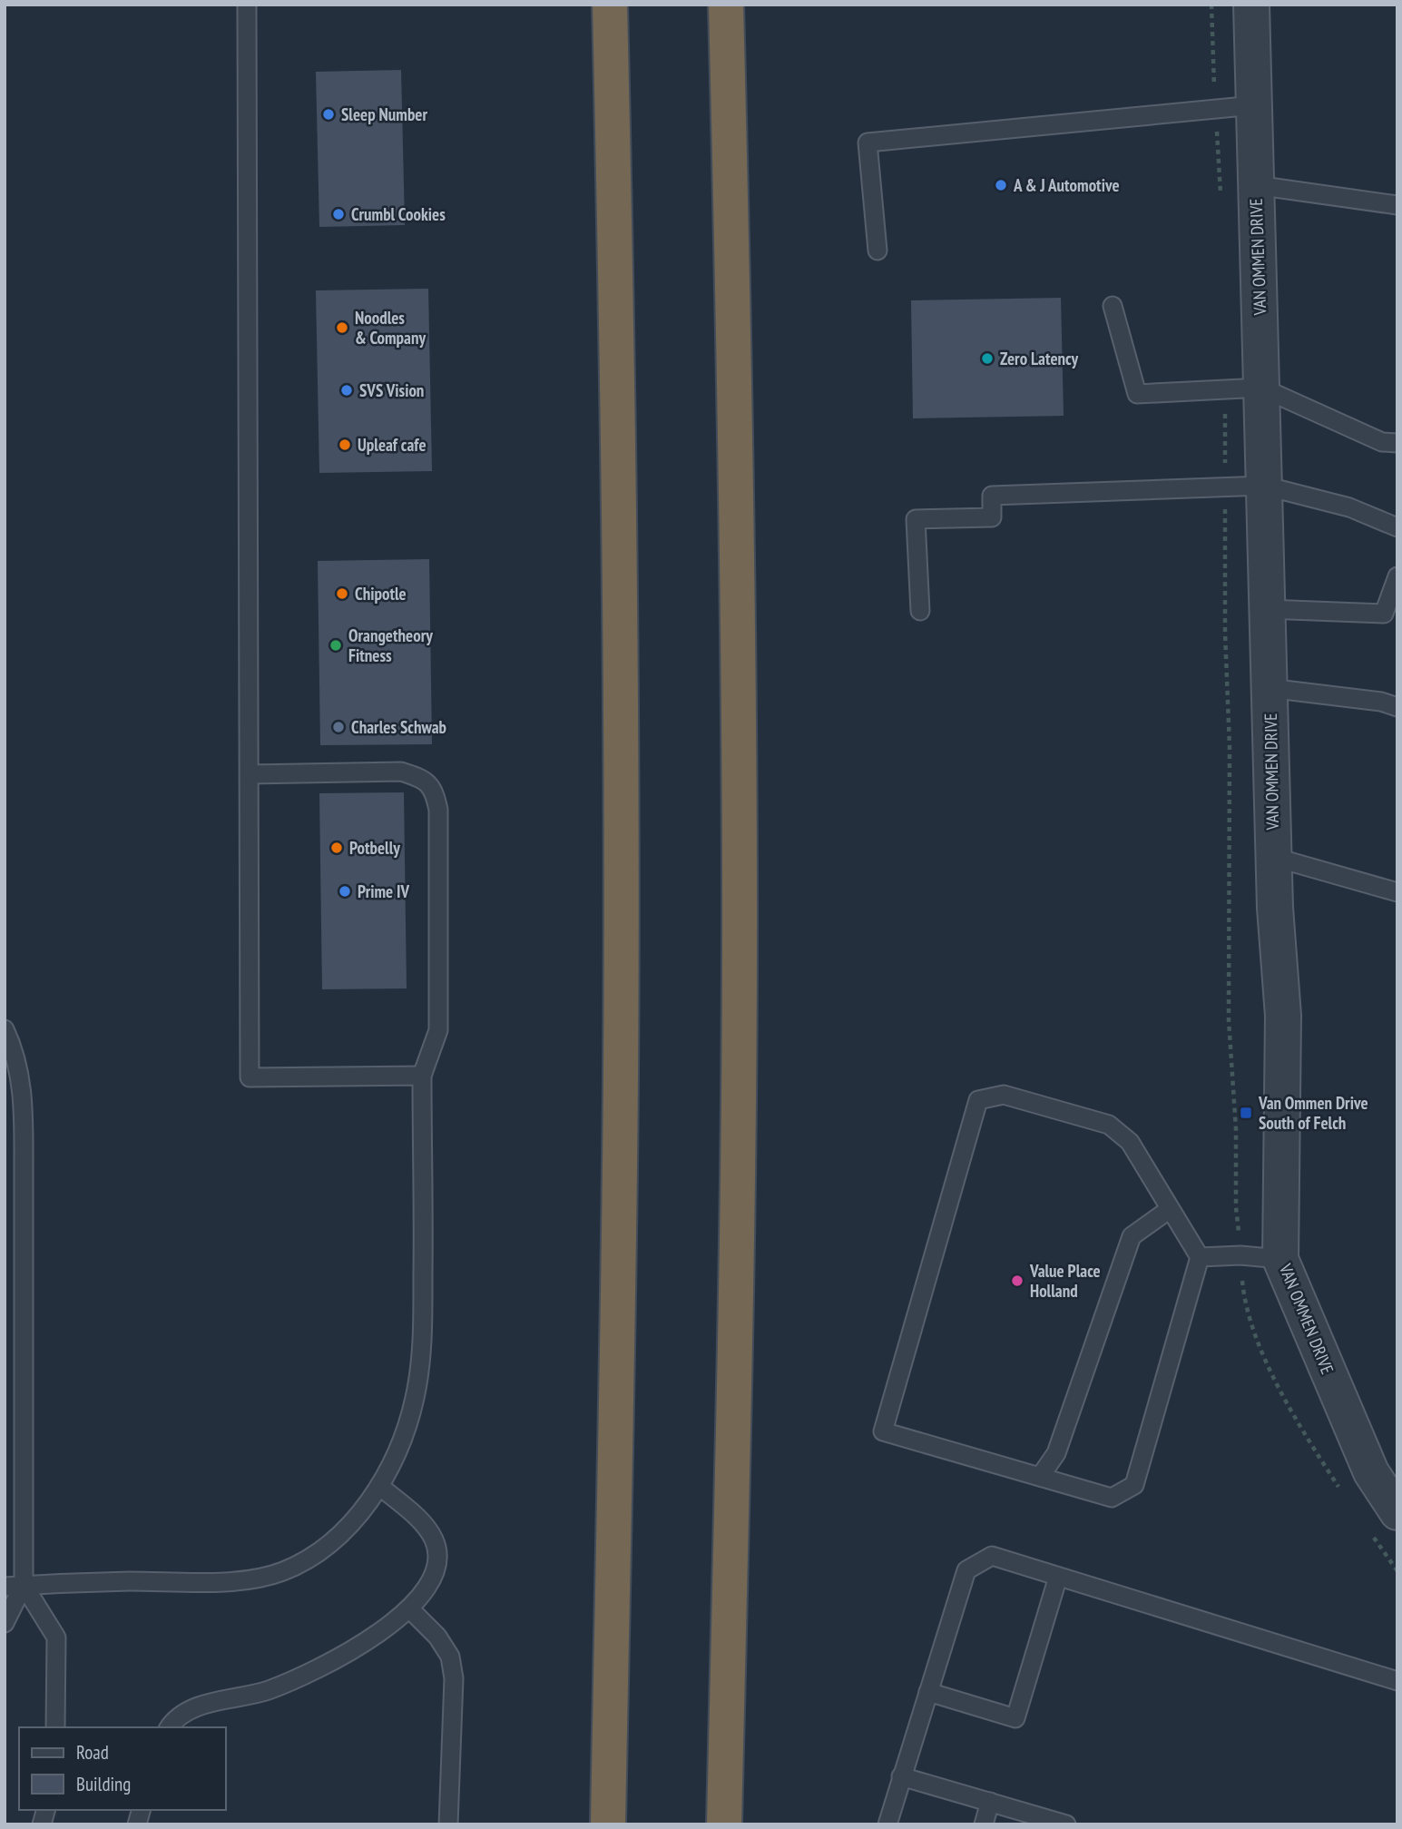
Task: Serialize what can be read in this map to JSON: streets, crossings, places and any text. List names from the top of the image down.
{
  "streets": {
    "street": ["VAN OMMEN DRIVE"]
  },
  "places": {
    "other": [
      "Sleep Number",
      "A & J Automotive",
      "Crumbl Cookies",
      "Noodles & Company",
      "Zero Latency",
      "SVS Vision",
      "Upleaf cafe",
      "Chipotle",
      "Orangetheory Fitness",
      "Charles Schwab",
      "Potbelly",
      "Prime IV",
      "Value Place Holland"
    ],
    "transit": ["Van Ommen Drive South of Felch"]
  },
  "legend": ["Road", "Building"]
}
